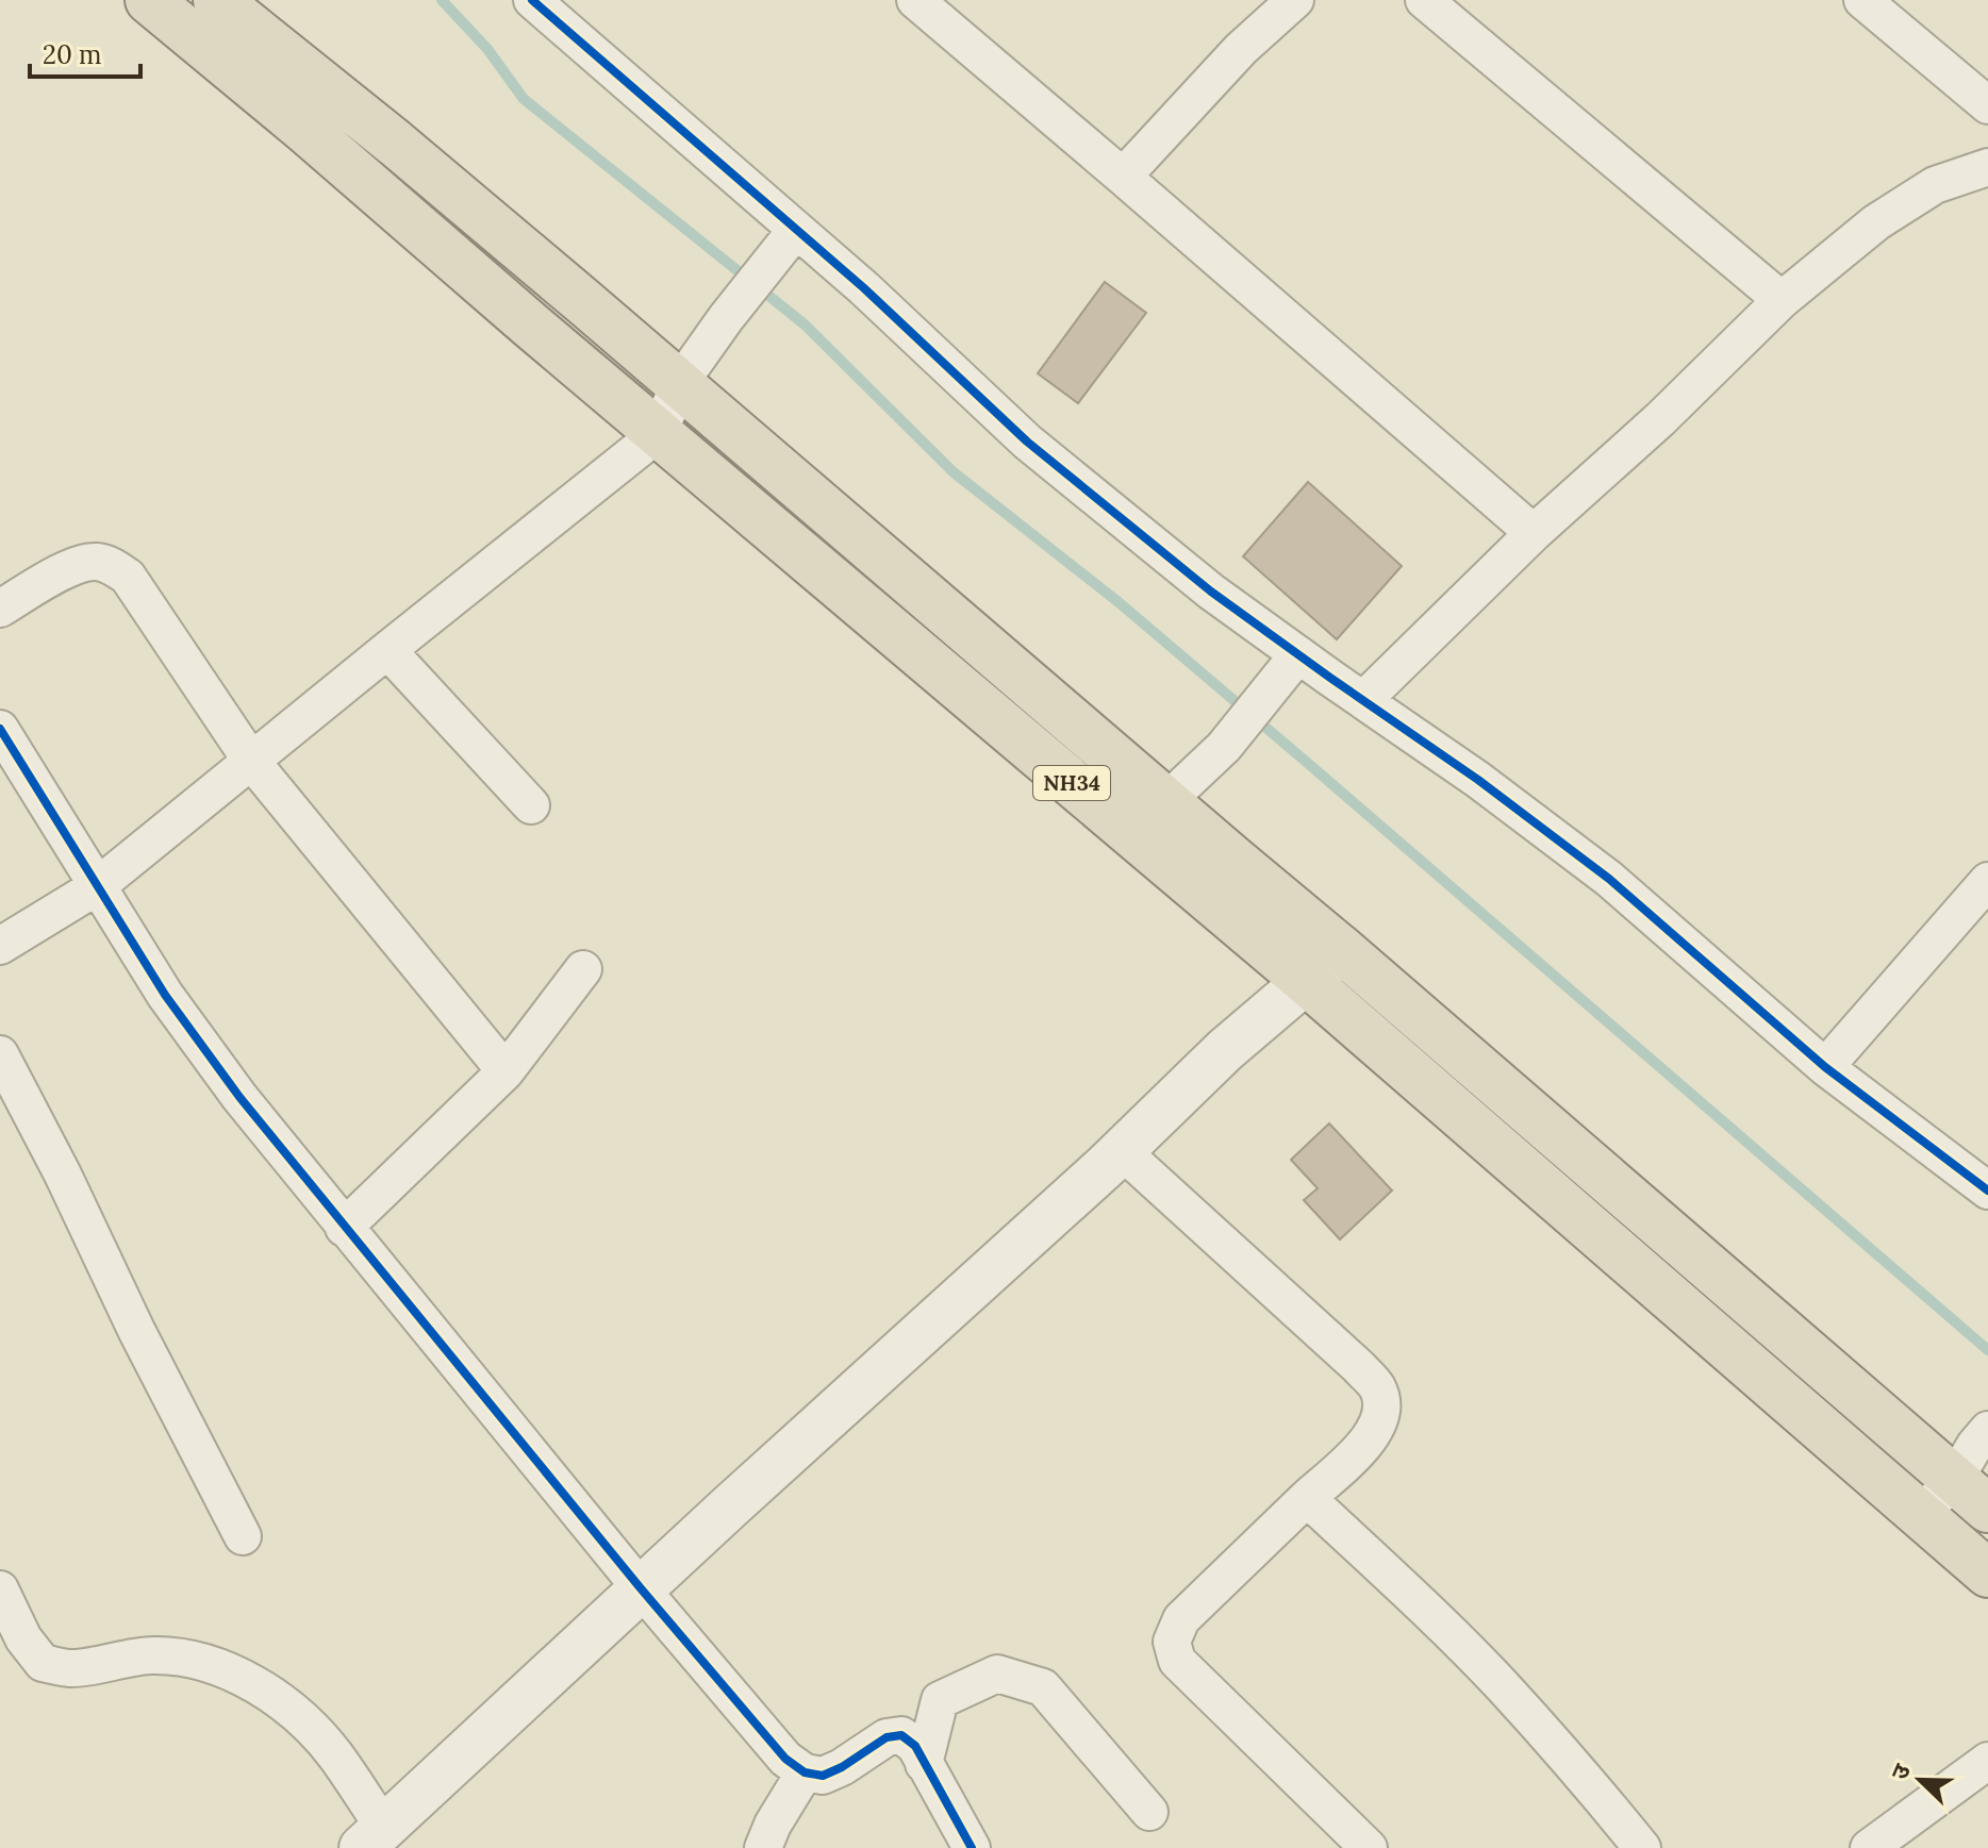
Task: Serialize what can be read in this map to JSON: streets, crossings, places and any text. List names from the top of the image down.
{
  "streets": {
    "highway": ["NH34"]
  },
  "scale_bar": "20 m",
  "north": "top left"
}
